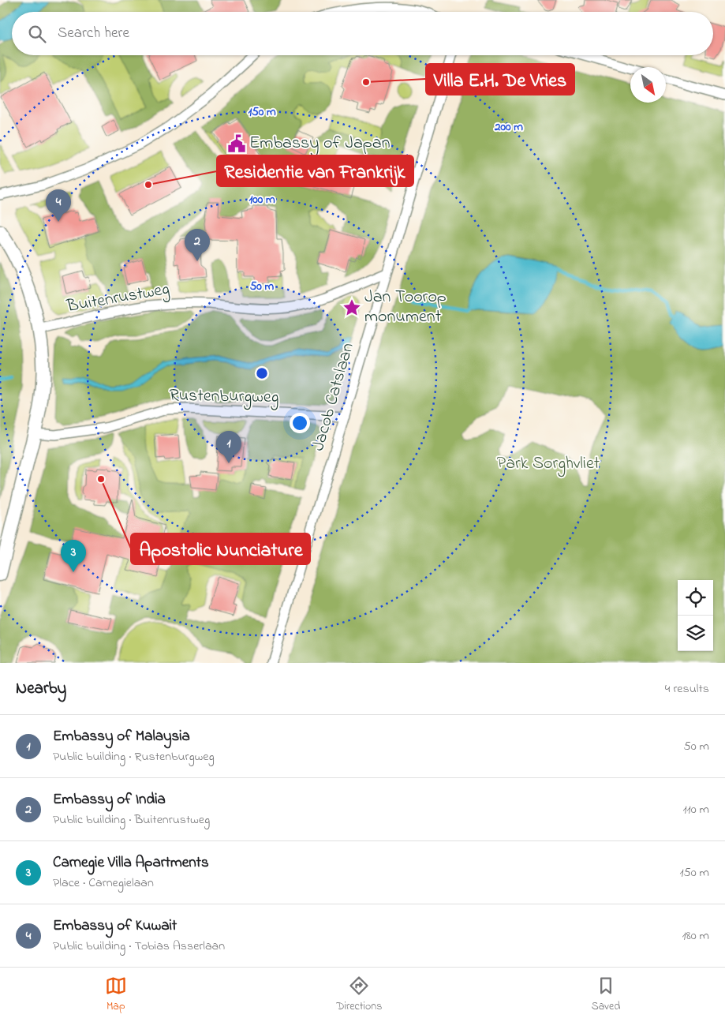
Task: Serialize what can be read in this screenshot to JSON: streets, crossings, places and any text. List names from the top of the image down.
{
  "streets": {
    "street": ["Buitenrustweg", "Rustenburgweg", "Jacob Catslaan"]
  },
  "crossings": [
    ["Buitenrustweg", "Jacob Catslaan"],
    ["Rustenburgweg", "Jacob Catslaan"]
  ],
  "parks": ["Park Sorghvliet"],
  "places": {
    "other": ["Villa E.H. De Vries", "Residentie van Frankrijk", "Apostolic Nunciature"],
    "public building": ["Embassy of Japan"],
    "place": ["Jan Toorop monument"]
  },
  "north": "bottom right",
  "page": {
    "search": "Search here",
    "pins": [
      "4",
      "2",
      "1",
      "3"
    ],
    "heading": ["Nearby", "4 results"],
    "list": [
      {
        "mark": "1",
        "name": "Embassy of Malaysia",
        "note": "Public building · Rustenburgweg",
        "value": "50 m"
      },
      {
        "mark": "2",
        "name": "Embassy of India",
        "note": "Public building · Buitenrustweg",
        "value": "110 m"
      },
      {
        "mark": "3",
        "name": "Carnegie Villa Apartments",
        "note": "Place · Carnegielaan",
        "value": "150 m"
      },
      {
        "mark": "4",
        "name": "Embassy of Kuwait",
        "note": "Public building · Tobias Asserlaan",
        "value": "180 m"
      }
    ],
    "nav": ["Map", "Directions", "Saved"]
  },
  "rings": [
    "150 m",
    "200 m",
    "100 m",
    "50 m"
  ]
}
